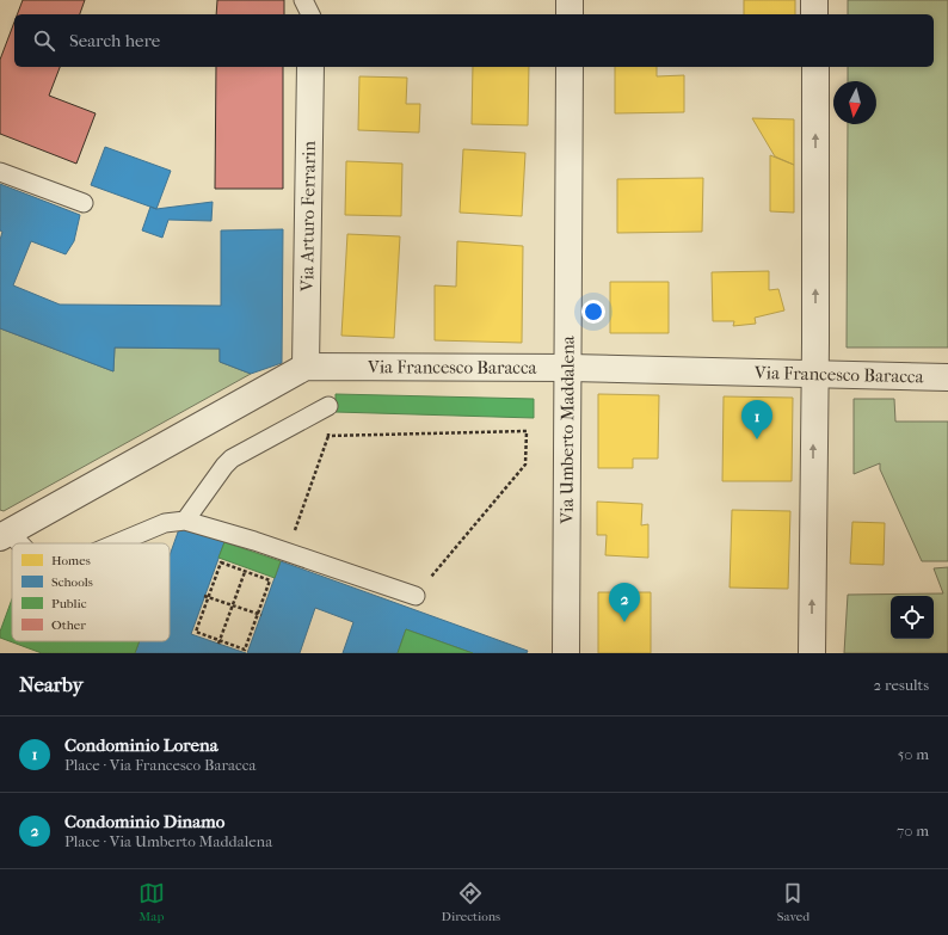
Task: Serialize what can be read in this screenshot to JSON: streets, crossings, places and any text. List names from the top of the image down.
{
  "streets": {
    "street": ["Via Arturo Ferrarin", "Via Francesco Baracca", "Via Umberto Maddalena"]
  },
  "crossings": [
    ["Via Arturo Ferrarin", "Via Francesco Baracca"],
    ["Via Francesco Baracca", "Via Umberto Maddalena"]
  ],
  "legend": [
    "Homes",
    "Schools",
    "Public",
    "Other"
  ],
  "north": "bottom",
  "page": {
    "search": "Search here",
    "pins": ["1", "2"],
    "heading": ["Nearby", "2 results"],
    "list": [
      {
        "mark": "1",
        "name": "Condominio Lorena",
        "note": "Place · Via Francesco Baracca",
        "value": "50 m"
      },
      {
        "mark": "2",
        "name": "Condominio Dinamo",
        "note": "Place · Via Umberto Maddalena",
        "value": "70 m"
      }
    ],
    "nav": ["Map", "Directions", "Saved"]
  }
}
